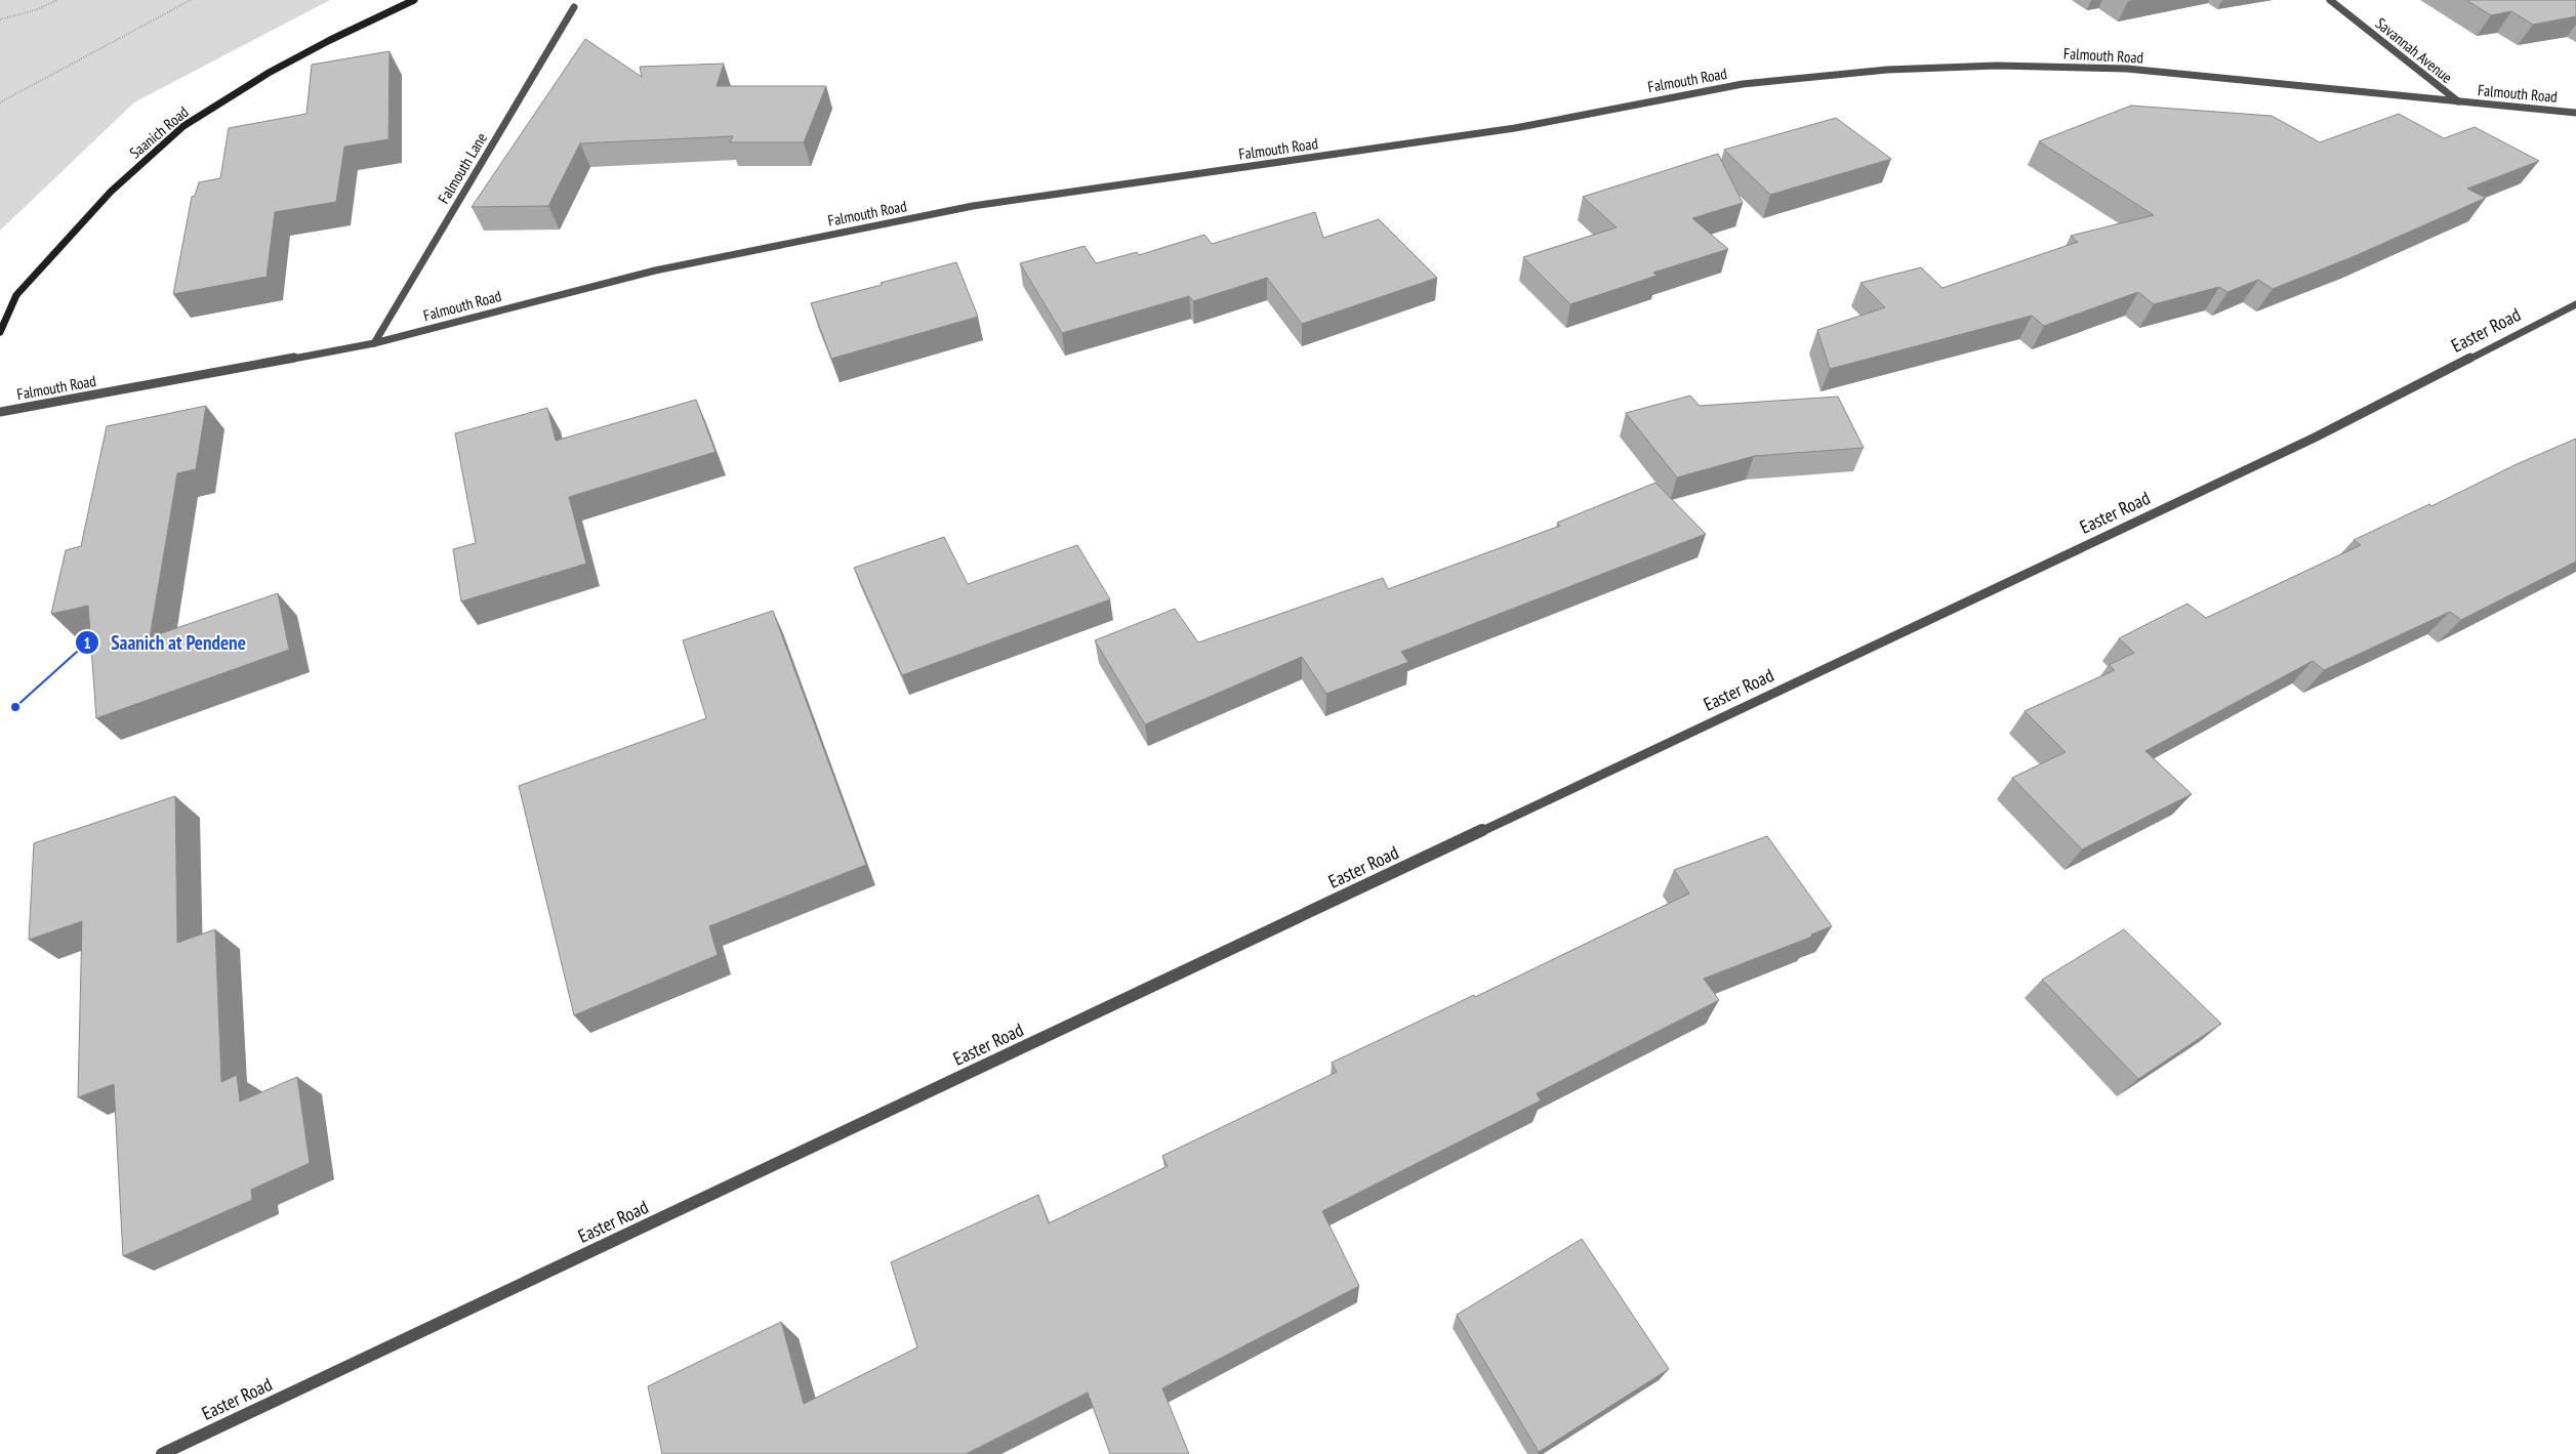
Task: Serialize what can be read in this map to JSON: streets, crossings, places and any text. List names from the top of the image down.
{
  "streets": {
    "main road": ["Saanich Road"],
    "street": [
      "Savannah Avenue",
      "Falmouth Road",
      "Falmouth Lane",
      "Easter Road"
    ]
  },
  "crossings": [
    ["Savannah Avenue", "Falmouth Road"],
    ["Falmouth Road", "Falmouth Lane"]
  ],
  "places": ["Saanich at Pendene"]
}
